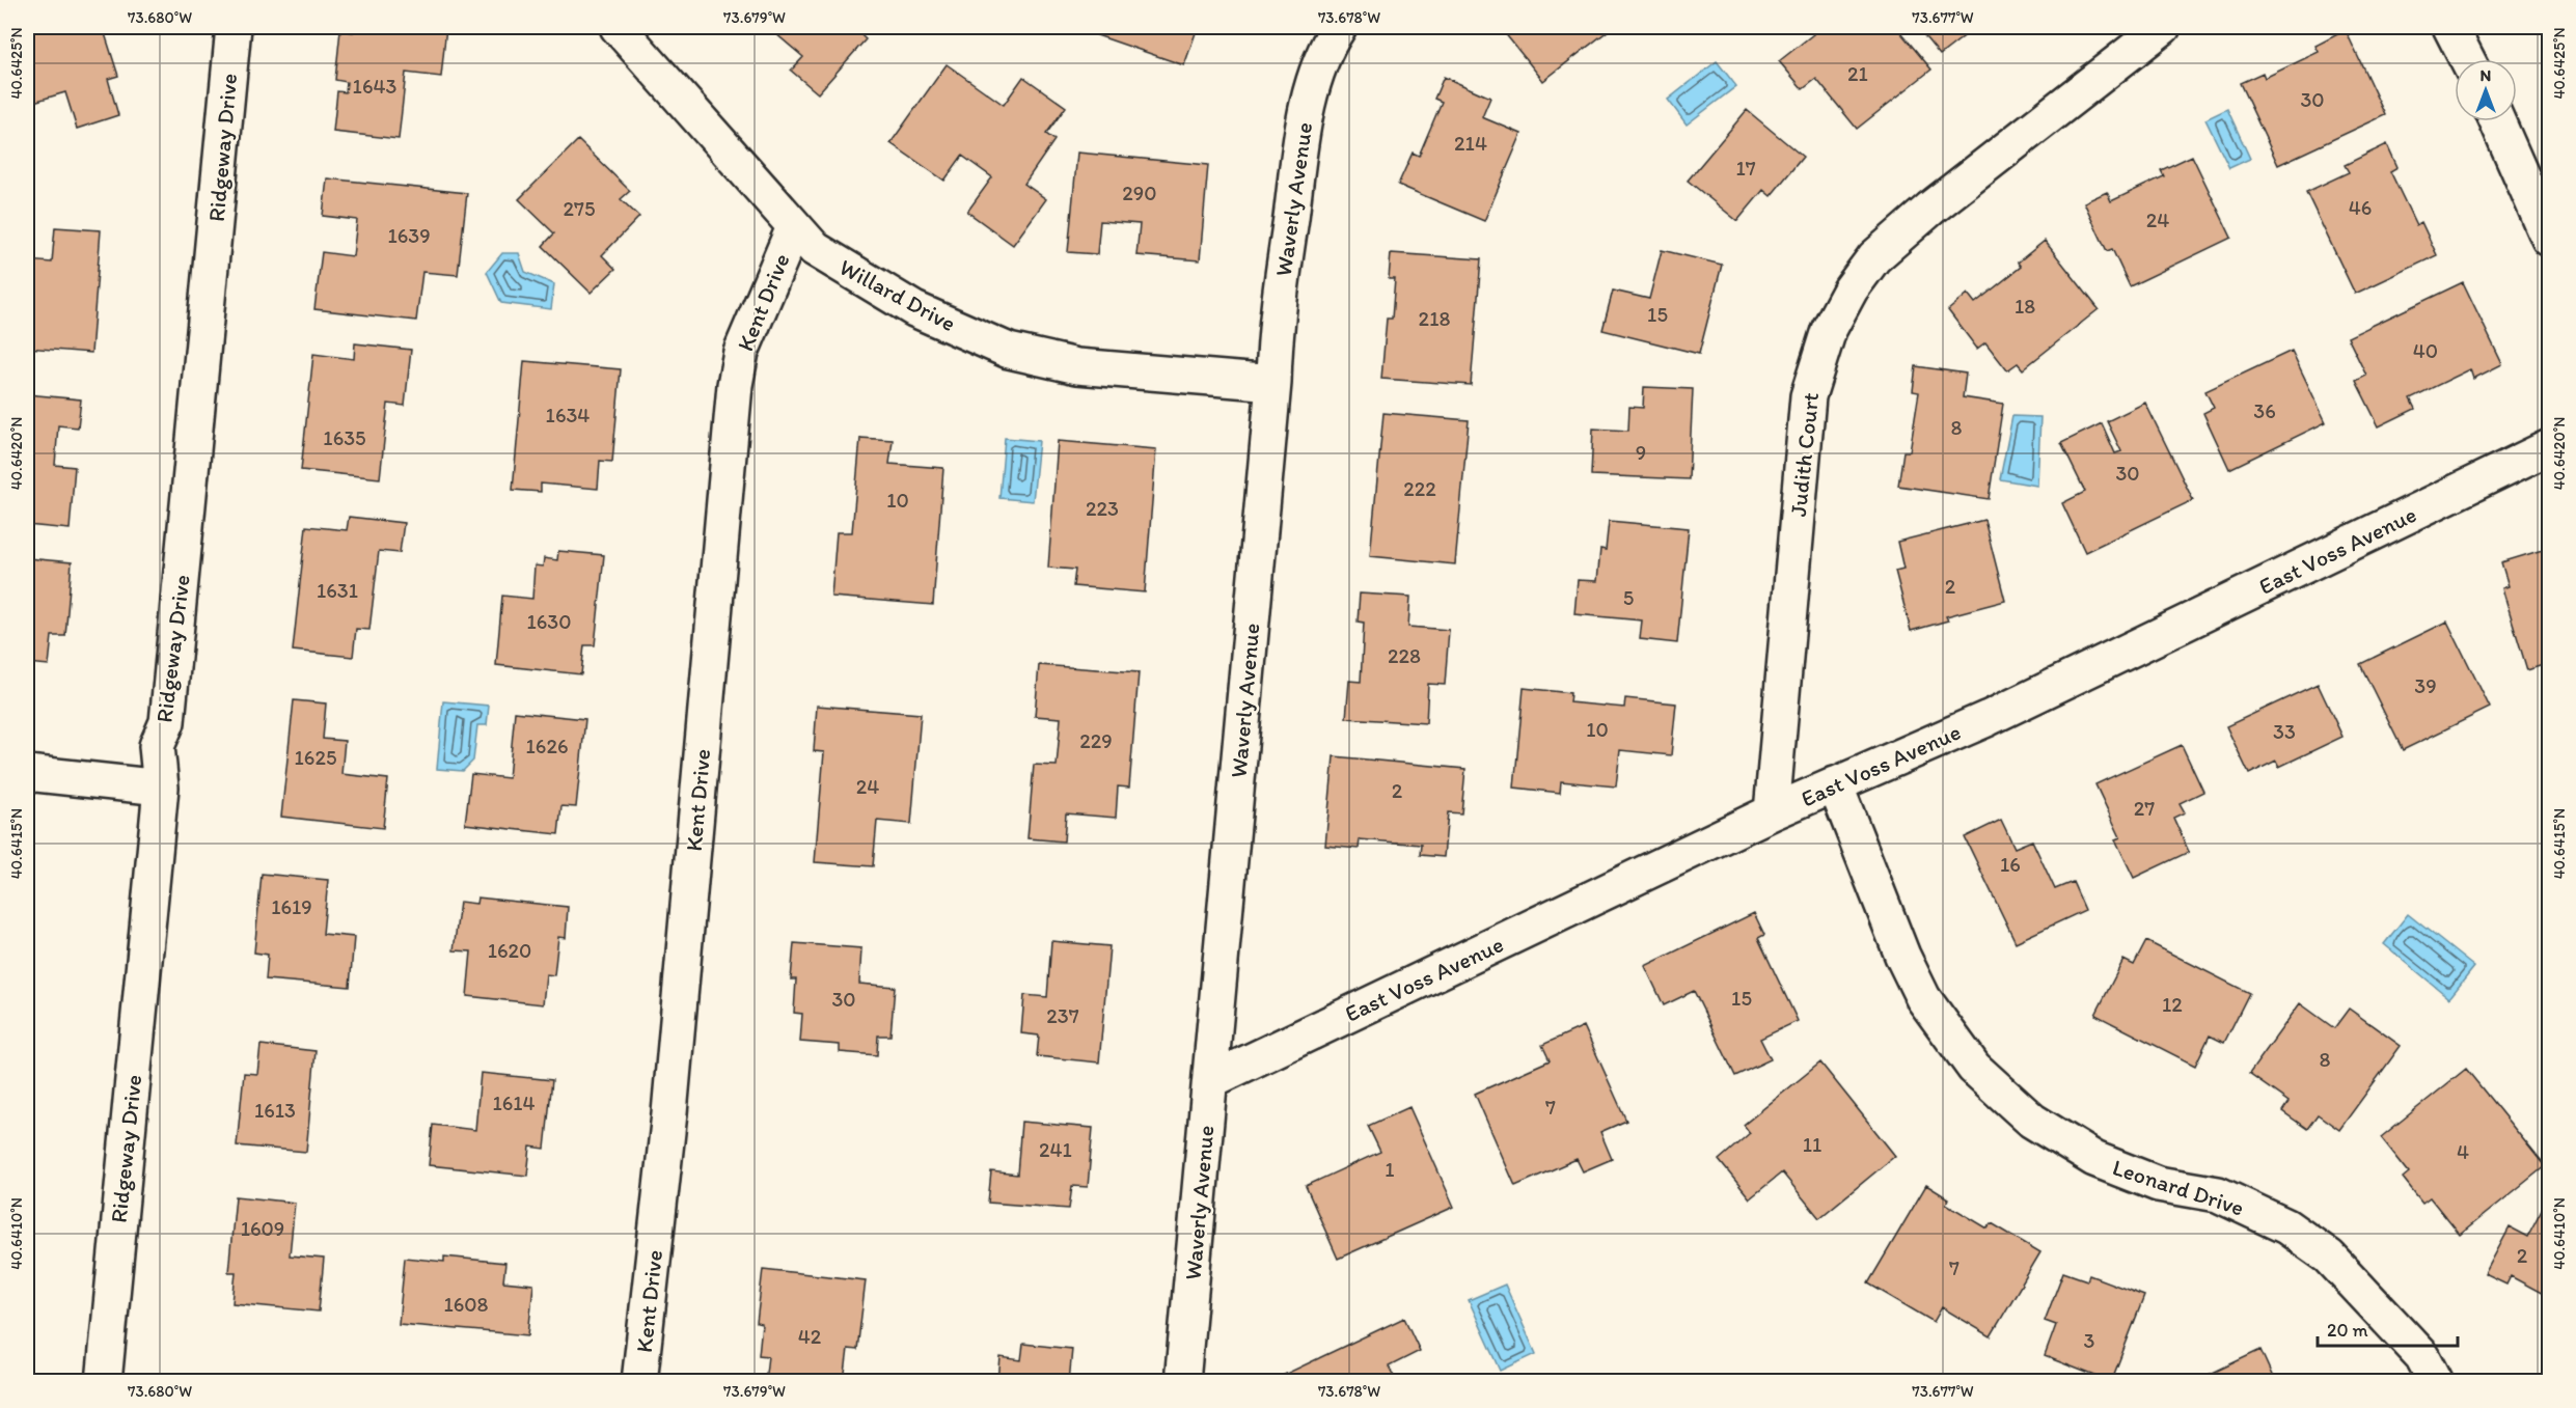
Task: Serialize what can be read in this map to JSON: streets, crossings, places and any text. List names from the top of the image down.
{
  "streets": {
    "street": [
      "Ridgeway Drive",
      "Waverly Avenue",
      "Willard Drive",
      "Kent Drive",
      "Judith Court",
      "East Voss Avenue",
      "Leonard Drive"
    ]
  },
  "crossings": [
    ["Waverly Avenue", "Willard Drive"],
    ["Waverly Avenue", "East Voss Avenue"],
    ["Willard Drive", "Kent Drive"],
    ["Judith Court", "East Voss Avenue"],
    ["East Voss Avenue", "Leonard Drive"]
  ],
  "house_numbers": [
    "21",
    "1643",
    "30",
    "214",
    "17",
    "290",
    "46",
    "275",
    "24",
    "1639",
    "18",
    "15",
    "218",
    "40",
    "36",
    "1634",
    "8",
    "1635",
    "9",
    "30",
    "222",
    "10",
    "223",
    "2",
    "1631",
    "5",
    "1630",
    "228",
    "39",
    "10",
    "33",
    "229",
    "1626",
    "1625",
    "24",
    "2",
    "27",
    "16",
    "1619",
    "1620",
    "15",
    "30",
    "12",
    "237",
    "8",
    "1614",
    "7",
    "1613",
    "11",
    "241",
    "4",
    "1",
    "1609",
    "2",
    "7",
    "1608",
    "42",
    "3"
  ],
  "scale_bar": "20 m",
  "north": "top",
  "coordinates": [
    "73.680°W",
    "73.679°W",
    "73.678°W",
    "73.677°W",
    "40.6425°N",
    "40.6420°N",
    "40.6415°N",
    "40.6410°N"
  ]
}
